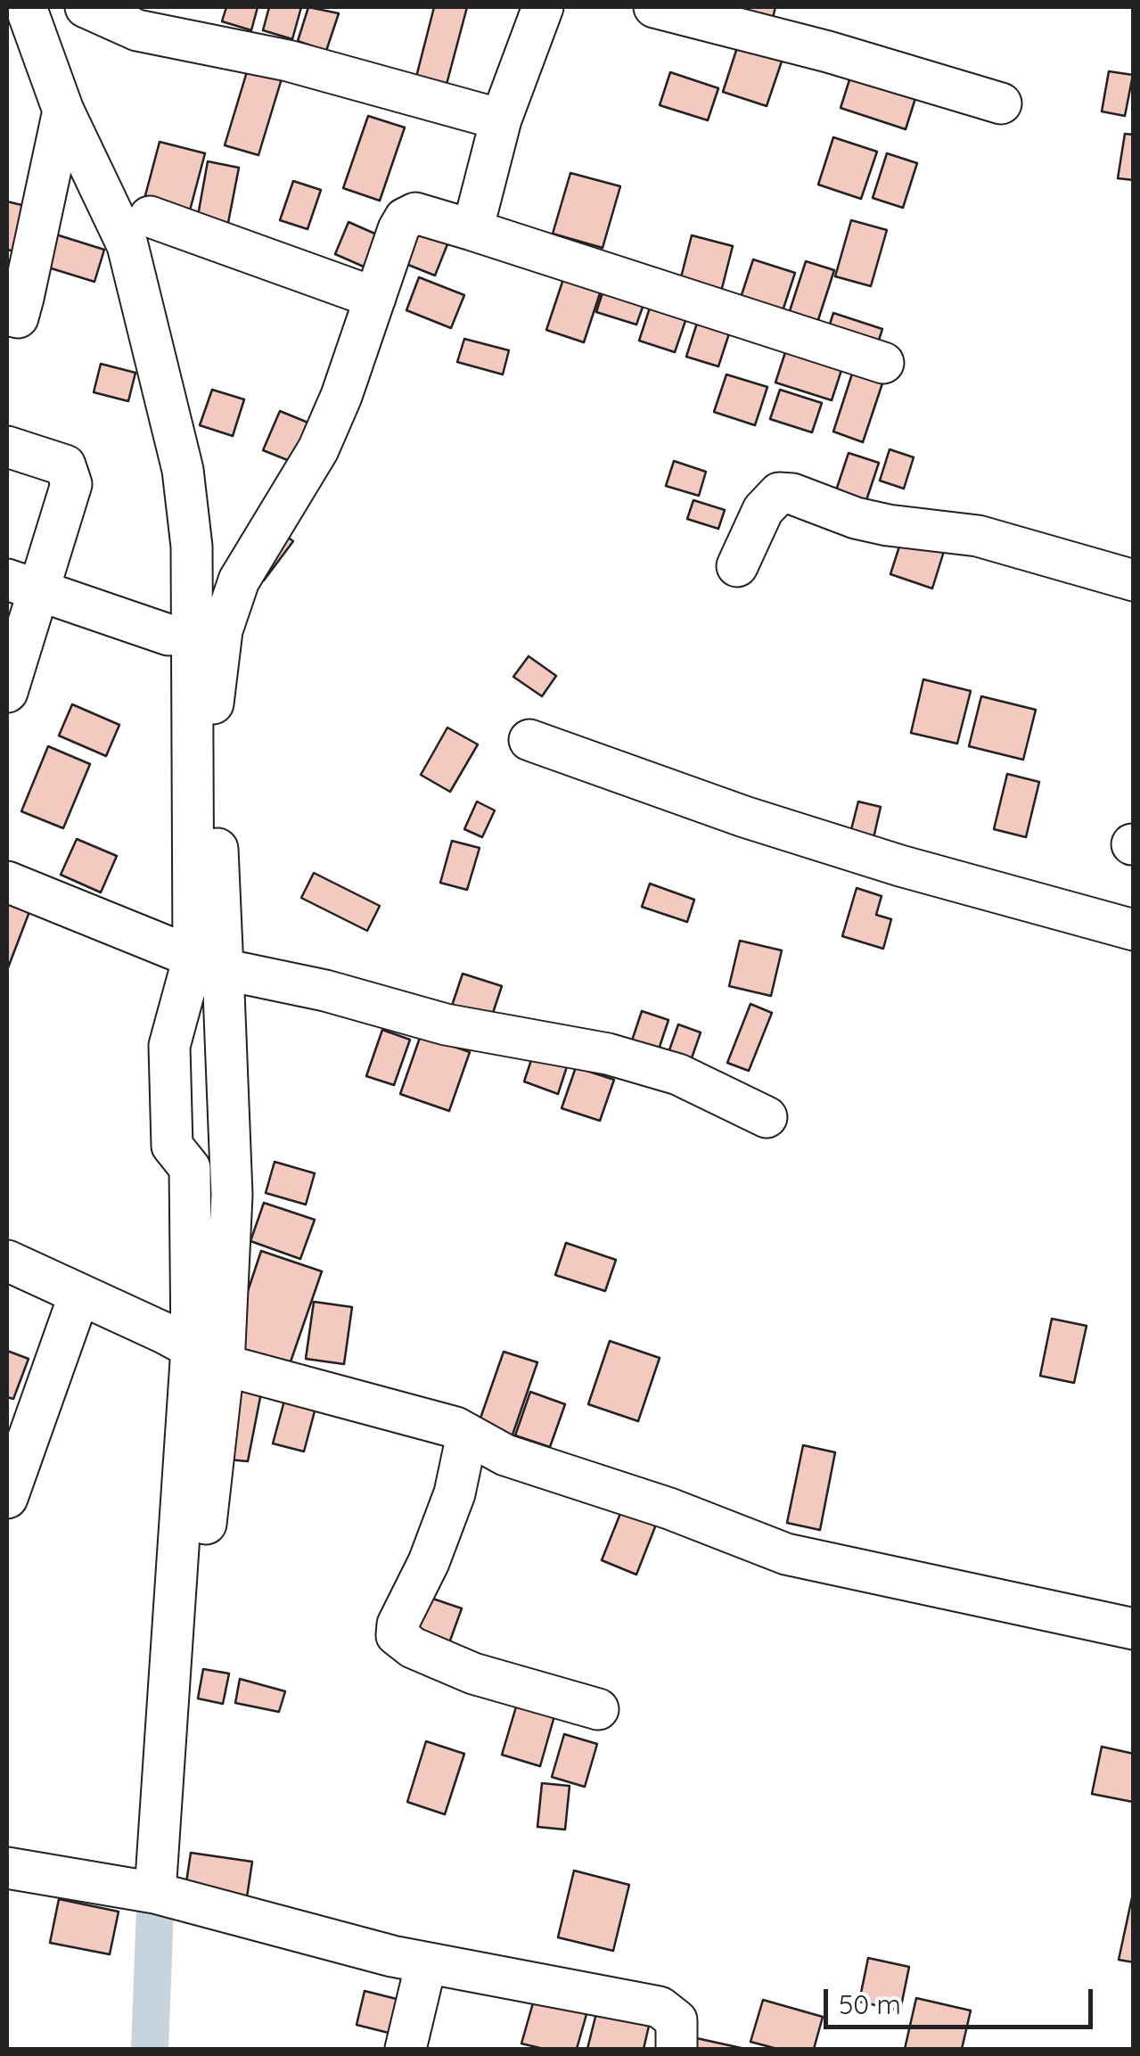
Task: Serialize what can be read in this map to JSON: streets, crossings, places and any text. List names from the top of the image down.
{
  "scale_bar": "50 m"
}
